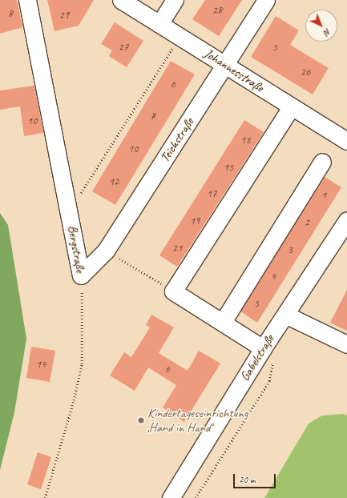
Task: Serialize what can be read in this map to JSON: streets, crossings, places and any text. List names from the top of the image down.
{
  "streets": {
    "street": [
      "Johannesstraße",
      "Teichstraße",
      "Bergstraße",
      "Gabelstraße"
    ]
  },
  "crossings": [
    ["Johannesstraße", "Teichstraße"],
    ["Teichstraße", "Bergstraße"]
  ],
  "places": ["Kindertageseinrichtung ‚Hand in Hand‘"],
  "house_numbers": [
    "28",
    "8",
    "29",
    "27",
    "5",
    "26",
    "6",
    "8",
    "10",
    "13",
    "10",
    "15",
    "12",
    "17",
    "1",
    "19",
    "2",
    "21",
    "3",
    "4",
    "5",
    "14",
    "6"
  ],
  "scale_bar": "20 m",
  "north": "bottom right"
}
